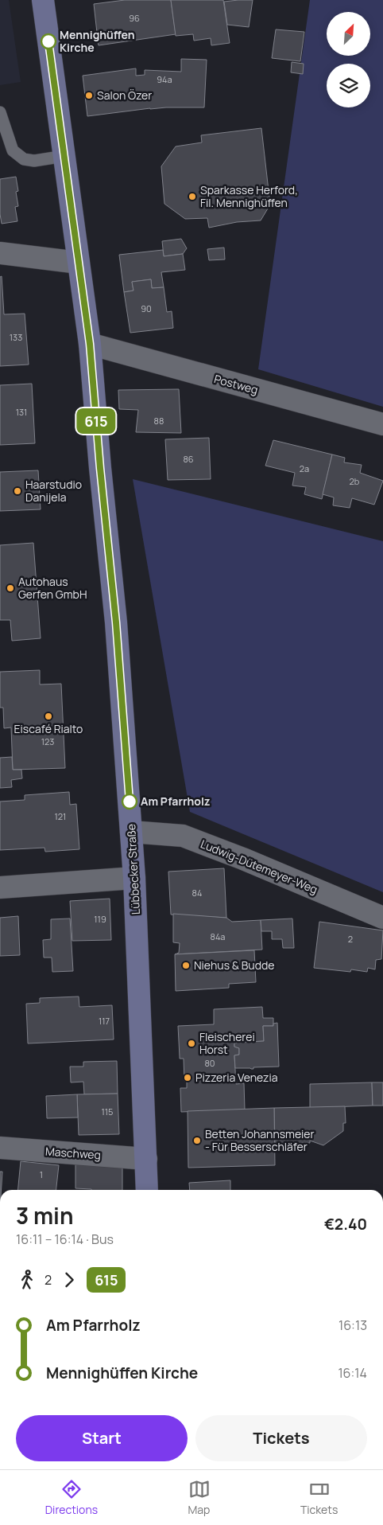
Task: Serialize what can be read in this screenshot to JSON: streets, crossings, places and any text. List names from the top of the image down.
{
  "streets": {
    "main road": ["Lübbecker Straße"],
    "street": ["Postweg", "Ludwig-Dütemeyer-Weg", "Maschweg"]
  },
  "crossings": [
    ["Postweg", "Lübbecker Straße"],
    ["Ludwig-Dütemeyer-Weg", "Lübbecker Straße"],
    ["Lübbecker Straße", "Maschweg"]
  ],
  "places": [
    "Mennighüffen Kirche",
    "Salon Özer",
    "Sparkasse Herford, Fil. Mennighüffen",
    "Haarstudio Danijela",
    "Autohaus Gerfen GmbH",
    "Eiscafé Rialto",
    "Am Pfarrholz",
    "Niehus & Budde",
    "Fleischerei Horst",
    "Pizzeria Venezia",
    "Betten Johannsmeier - Für Besserschläfer"
  ],
  "lines": ["bus line 615"],
  "house_numbers": [
    "96",
    "94a",
    "90",
    "133",
    "131",
    "88",
    "86",
    "2a",
    "2b",
    "123",
    "121",
    "84",
    "119",
    "84a",
    "2",
    "117",
    "80",
    "115",
    "1"
  ],
  "north": "top right",
  "page": {
    "on_map": "615",
    "heading": ["3 min", "16:11 – 16:14 · Bus", "€2.40"],
    "legs": ["2", "615"],
    "list": [
      {
        "name": "Am Pfarrholz",
        "value": "16:13"
      },
      {
        "name": "Mennighüffen Kirche",
        "value": "16:14"
      }
    ],
    "buttons": ["Start", "Tickets"],
    "tabs": ["Directions", "Map", "Tickets"]
  }
}
